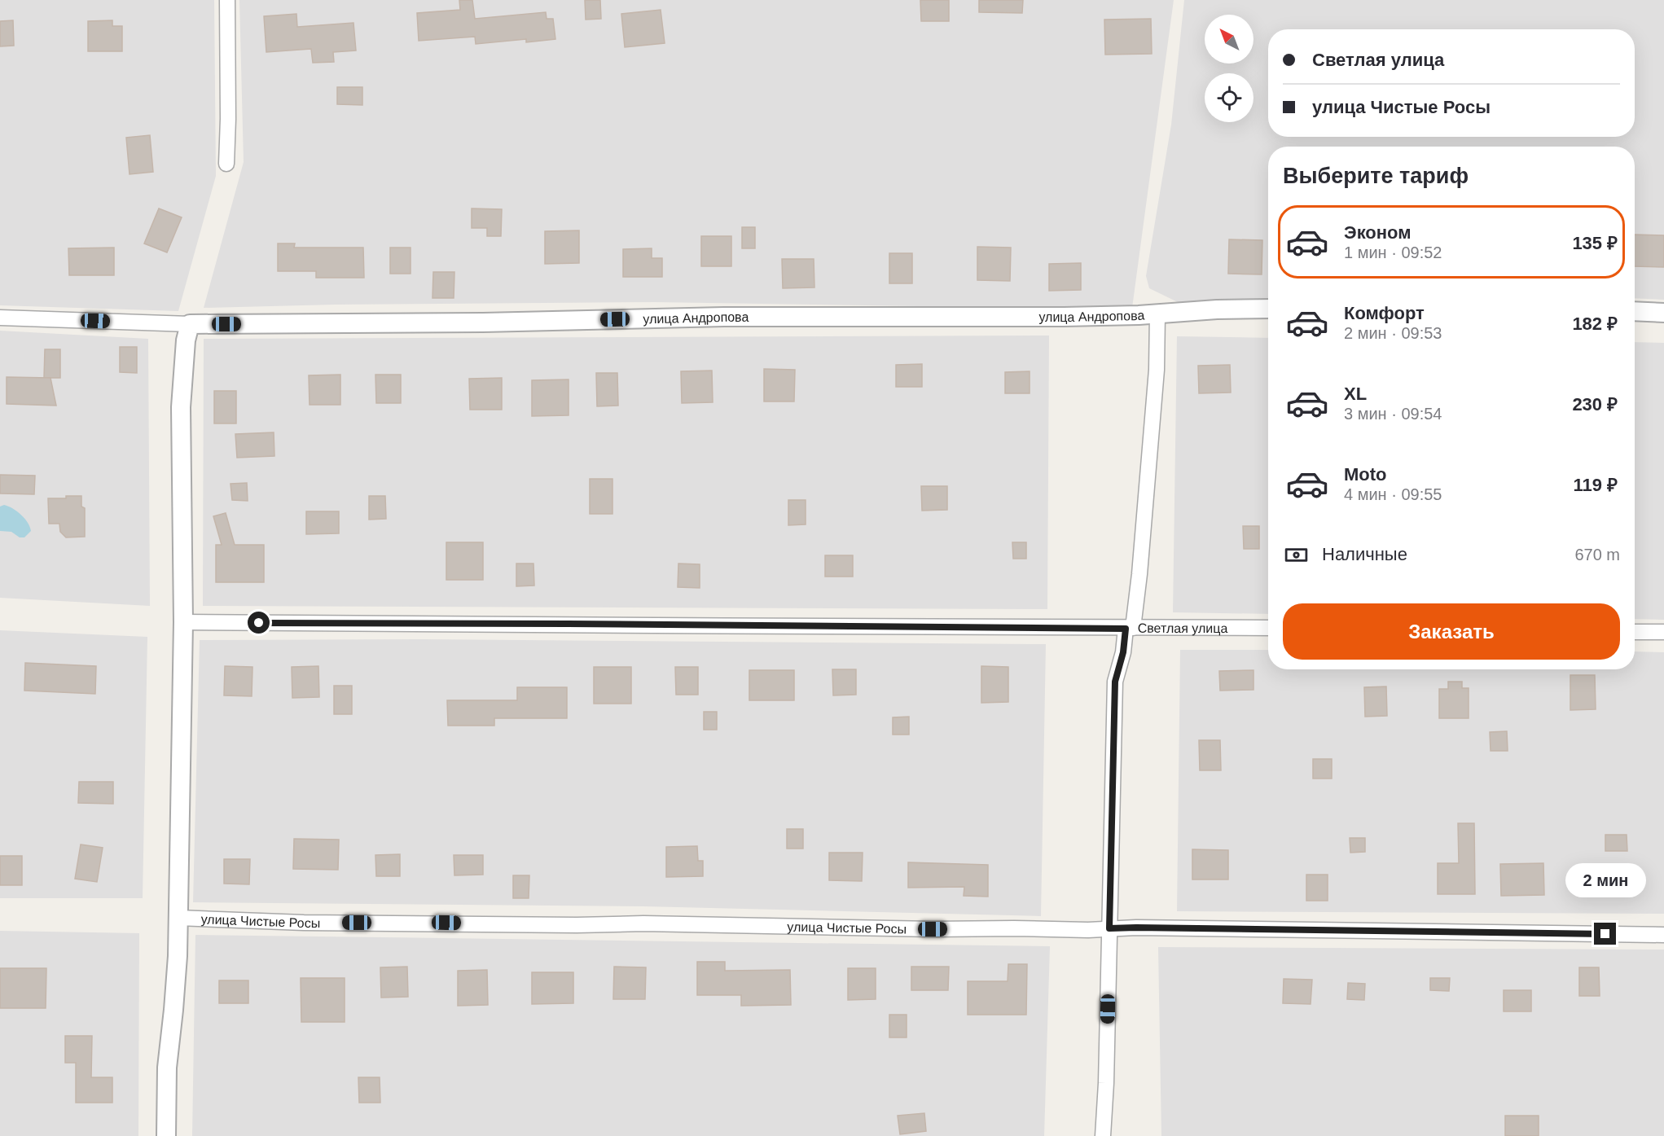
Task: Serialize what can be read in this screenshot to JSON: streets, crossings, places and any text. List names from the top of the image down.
{
  "streets": {
    "street": ["улица Андропова", "Светлая улица", "улица Чистые Росы"]
  },
  "north": "top left",
  "page": {
    "banner": ["Светлая улица", "улица Чистые Росы"],
    "heading": "Выберите тариф",
    "list": [
      {
        "name": "Эконом",
        "note": "1 мин · 09:52",
        "value": "135 ₽"
      },
      {
        "name": "Комфорт",
        "note": "2 мин · 09:53",
        "value": "182 ₽"
      },
      {
        "name": "XL",
        "note": "3 мин · 09:54",
        "value": "230 ₽"
      },
      {
        "name": "Moto",
        "note": "4 мин · 09:55",
        "value": "119 ₽"
      }
    ],
    "pay": ["Наличные", "670 m"],
    "buttons": "Заказать",
    "bubble": "2 мин"
  }
}
